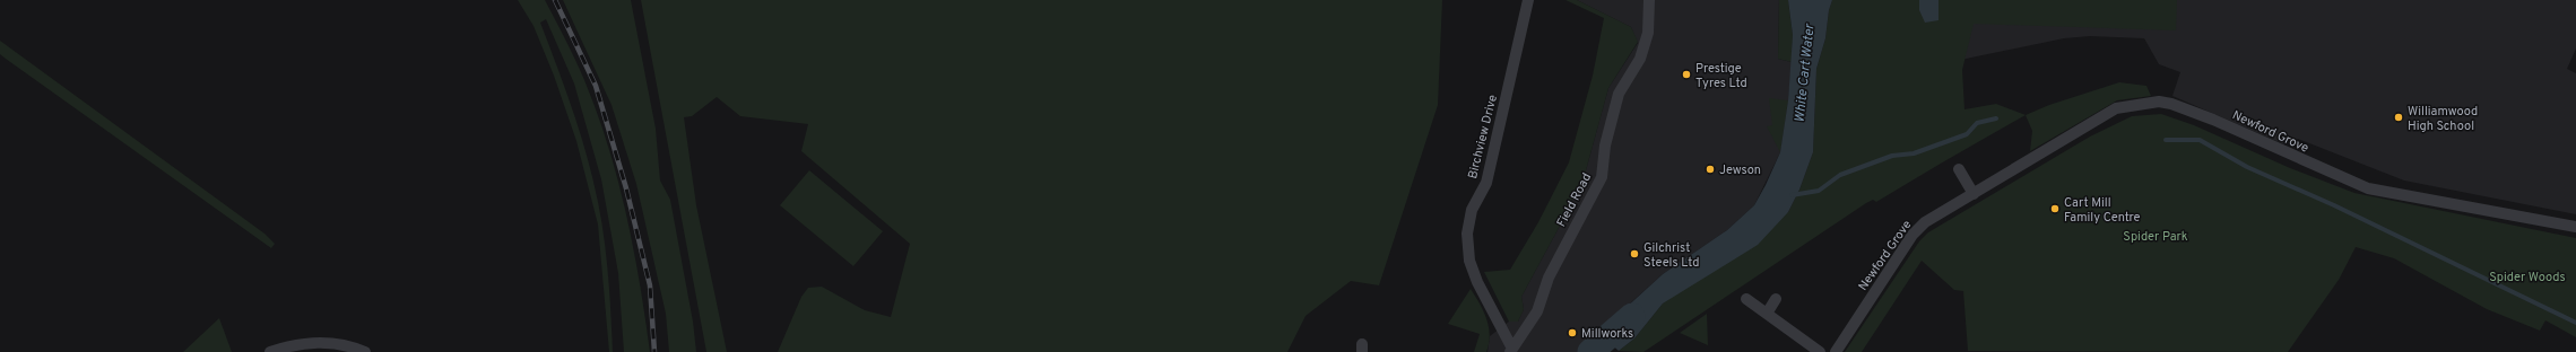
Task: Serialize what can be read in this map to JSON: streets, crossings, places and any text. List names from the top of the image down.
{
  "streets": {
    "street": ["Newford Grove", "Birchview Drive", "Field Road"]
  },
  "crossings": [
    ["Birchview Drive", "Field Road"]
  ],
  "water": ["White Cart Water"],
  "parks": ["Spider Park", "Spider Woods"],
  "places": [
    "Prestige Tyres Ltd",
    "Williamwood High School",
    "Jewson",
    "Cart Mill Family Centre",
    "Gilchrist Steels Ltd",
    "Millworks"
  ]
}
